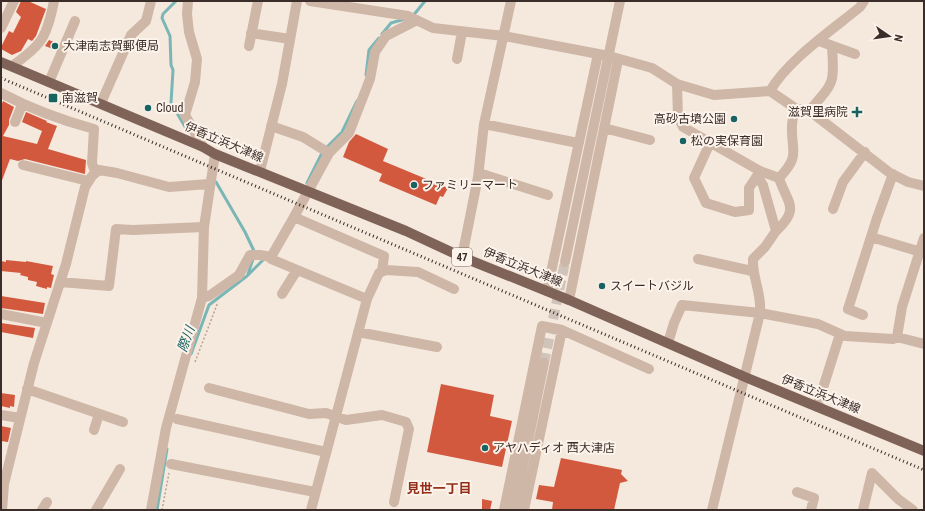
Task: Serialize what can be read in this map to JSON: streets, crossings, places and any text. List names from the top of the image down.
{
  "streets": {
    "main road": ["伊香立浜大津線", "47"]
  },
  "districts": ["見世一丁目"],
  "water": ["際川"],
  "places": {
    "other": [
      "大津南志賀郵便局",
      "Cloud",
      "高砂古墳公園",
      "松の実保育園",
      "ファミリーマート",
      "スイートバジル",
      "アヤハディオ 西大津店"
    ],
    "transit": ["南滋賀"],
    "health": ["滋賀里病院"]
  },
  "north": "right"
}
